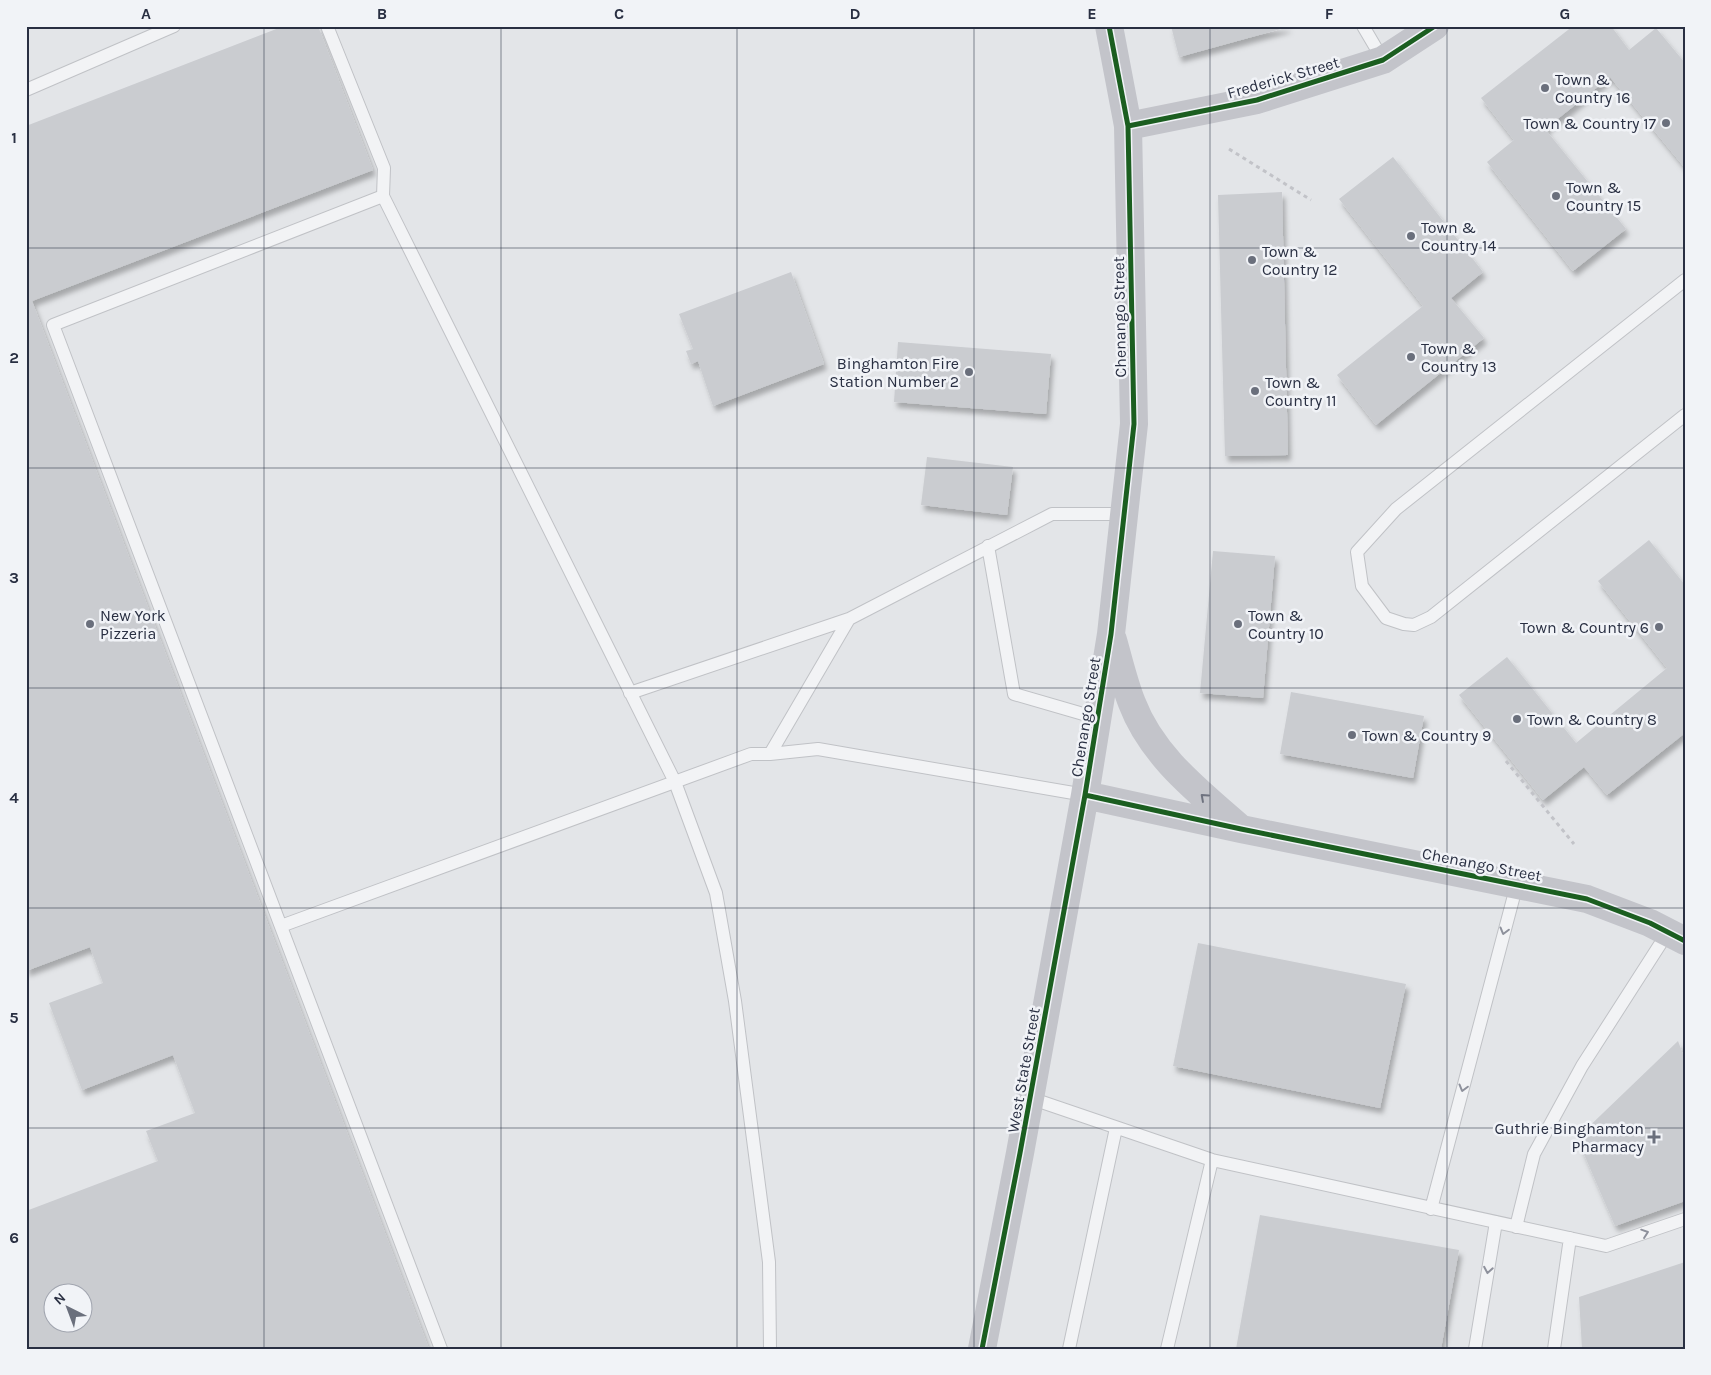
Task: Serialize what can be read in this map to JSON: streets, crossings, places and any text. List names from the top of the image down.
{
  "streets": {
    "street": ["Frederick Street", "Chenango Street", "West State Street"]
  },
  "crossings": [
    ["Frederick Street", "Chenango Street"],
    ["Chenango Street", "West State Street"]
  ],
  "places": {
    "other": [
      "Town & Country 16",
      "Town & Country 17",
      "Town & Country 15",
      "Town & Country 14",
      "Town & Country 12",
      "Town & Country 13",
      "Binghamton Fire Station Number 2",
      "Town & Country 11",
      "New York Pizzeria",
      "Town & Country 10",
      "Town & Country 6",
      "Town & Country 8",
      "Town & Country 9"
    ],
    "health": ["Guthrie Binghamton Pharmacy"]
  },
  "north": "top left",
  "grid": {
    "columns": [
      "A",
      "B",
      "C",
      "D",
      "E",
      "F",
      "G"
    ],
    "rows": [
      "1",
      "2",
      "3",
      "4",
      "5",
      "6"
    ]
  }
}
